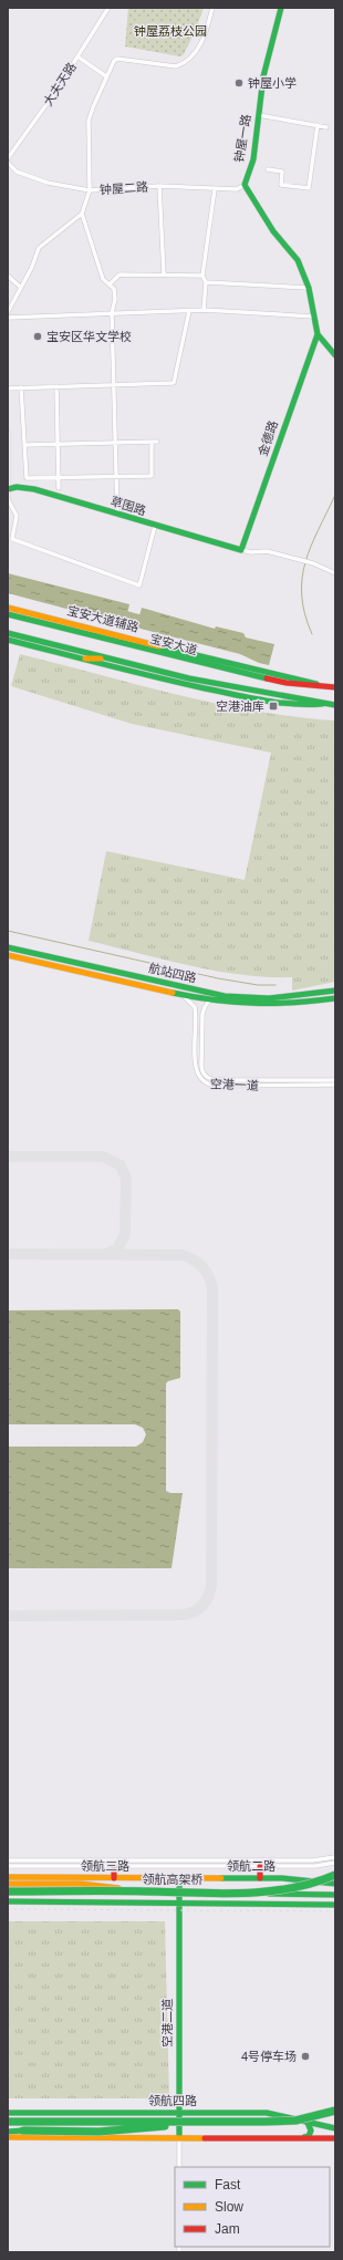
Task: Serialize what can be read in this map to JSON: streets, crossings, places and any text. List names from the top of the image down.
{
  "streets": {
    "main road": [
      "钟屋一路",
      "金德路",
      "草围路",
      "宝安大道辅路",
      "宝安大道",
      "航站四路",
      "领航三路",
      "领航高架桥",
      "空港二道",
      "领航四路"
    ],
    "street": [
      "大夫天路",
      "钟屋二路",
      "空港一道",
      "领航二路"
    ]
  },
  "crossings": [
    ["钟屋一路", "钟屋二路"],
    ["金德路", "草围路"],
    ["宝安大道辅路", "宝安大道"],
    ["航站四路", "空港一道"],
    ["领航三路", "空港二道"],
    ["空港二道", "领航四路"]
  ],
  "parks": ["钟屋荔枝公园"],
  "places": {
    "other": ["钟屋小学", "宝安区华文学校", "4号停车场"],
    "transit": ["空港油库"]
  },
  "legend": ["Fast", "Slow", "Jam"]
}
